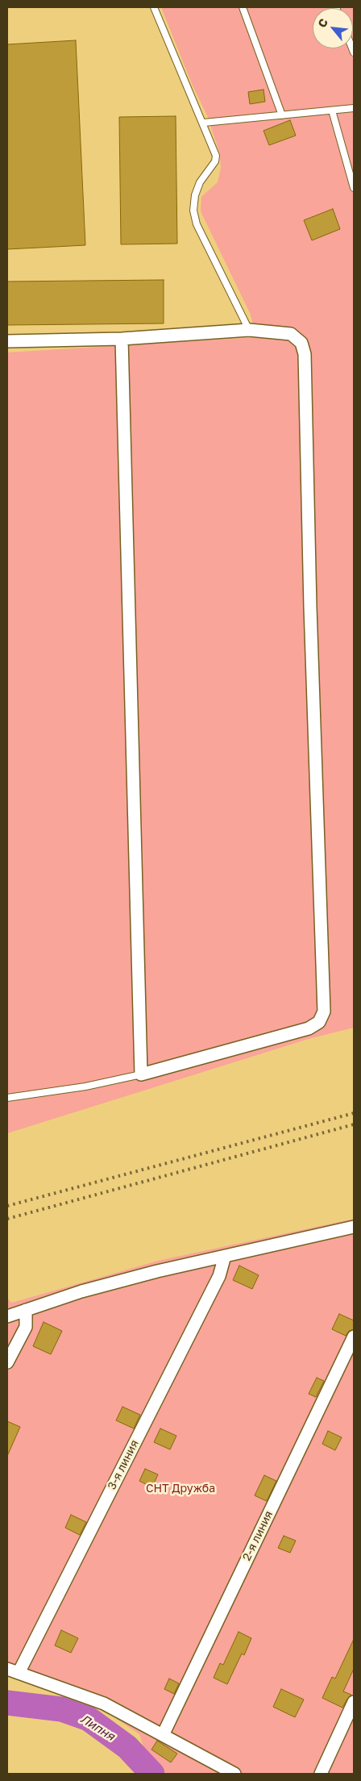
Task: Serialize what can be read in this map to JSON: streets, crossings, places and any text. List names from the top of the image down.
{
  "streets": {
    "street": ["3-я линия", "2-я линия"]
  },
  "water": ["Липня"],
  "parks": ["СНТ Дружба"],
  "north": "top left"
}
